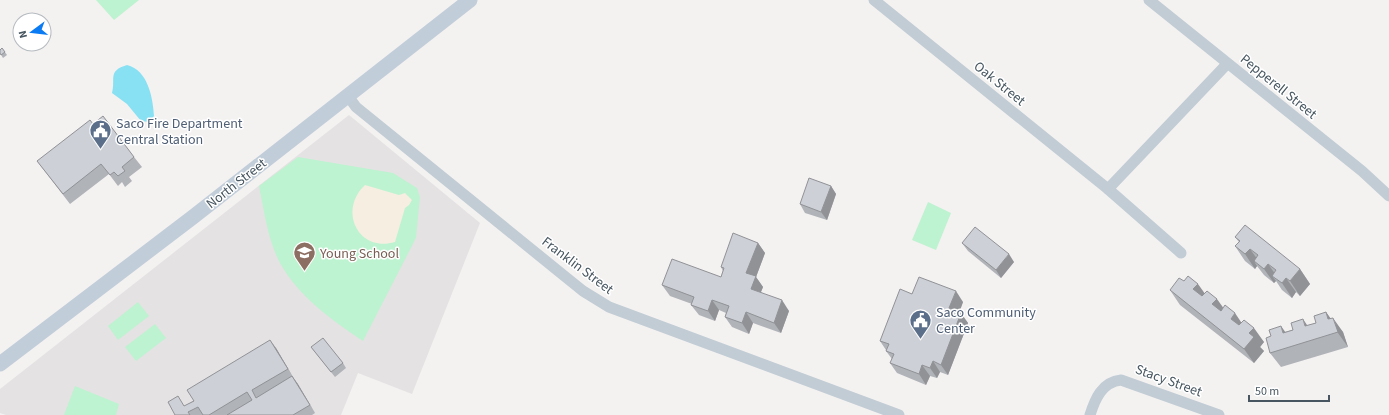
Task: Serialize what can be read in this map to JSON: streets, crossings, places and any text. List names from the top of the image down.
{
  "streets": {
    "main road": ["North Street"],
    "street": [
      "Oak Street",
      "Pepperell Street",
      "Franklin Street",
      "Stacy Street"
    ]
  },
  "crossings": [
    ["North Street", "Franklin Street"]
  ],
  "places": {
    "public building": ["Saco Fire Department Central Station", "Saco Community Center"],
    "school or university": ["Young School"]
  },
  "scale_bar": "50 m",
  "north": "left"
}
